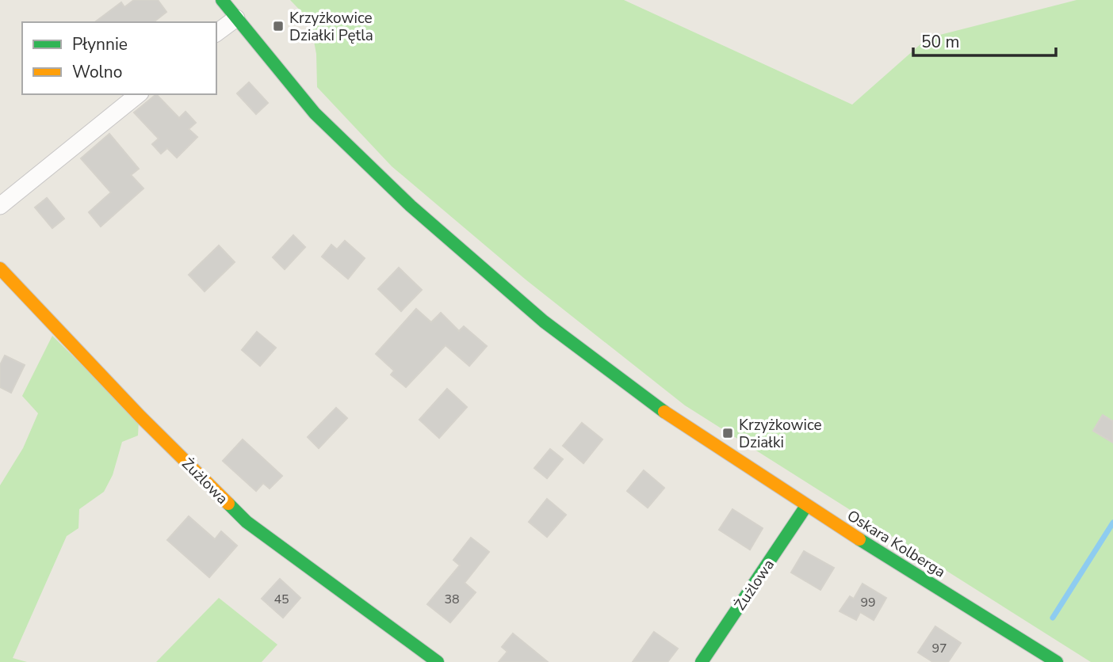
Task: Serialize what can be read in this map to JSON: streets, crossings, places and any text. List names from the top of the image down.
{
  "streets": {
    "main road": ["Żużlowa", "Oskara Kolberga"]
  },
  "crossings": [
    ["Żużlowa", "Oskara Kolberga"]
  ],
  "places": {
    "transit": ["Krzyżkowice Działki Pętla", "Krzyżkowice Działki"]
  },
  "house_numbers": [
    "45",
    "38",
    "99",
    "97"
  ],
  "legend": ["Płynnie", "Wolno"],
  "scale_bar": "50 m"
}
